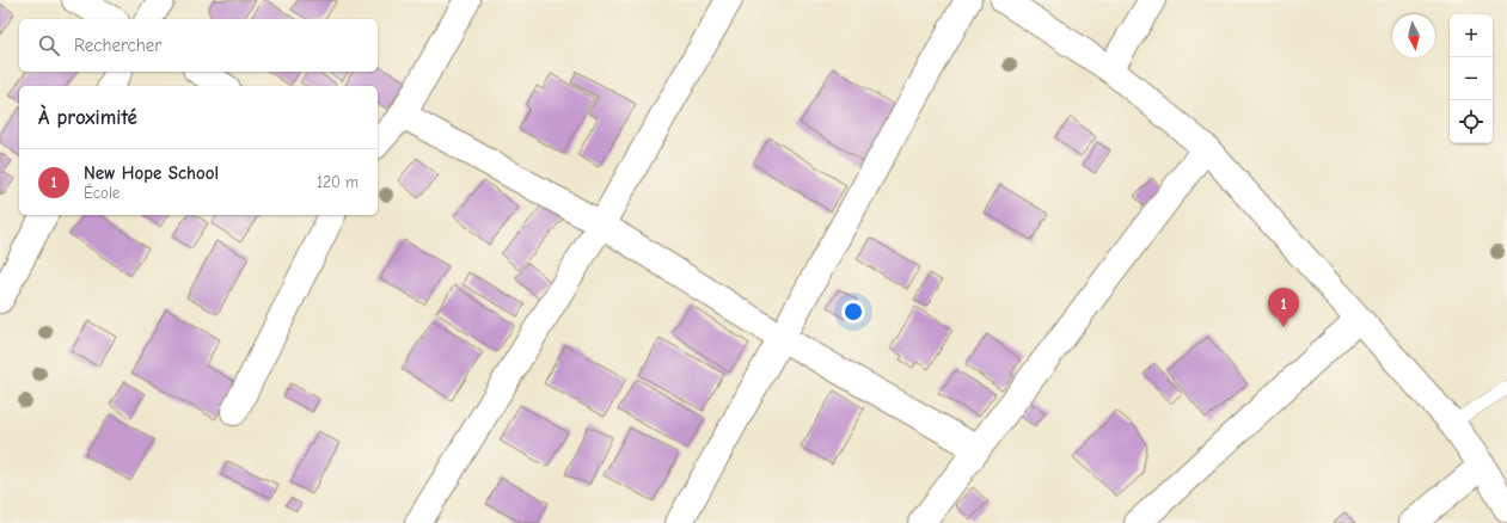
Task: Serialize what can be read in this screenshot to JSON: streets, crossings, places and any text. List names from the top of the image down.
{
  "north": "bottom",
  "page": {
    "map_buttons": ["+", "−"],
    "search": "Rechercher",
    "heading": "À proximité",
    "list": [
      {
        "mark": "1",
        "name": "New Hope School",
        "note": "École",
        "value": "120 m"
      }
    ],
    "pins": "1"
  }
}
